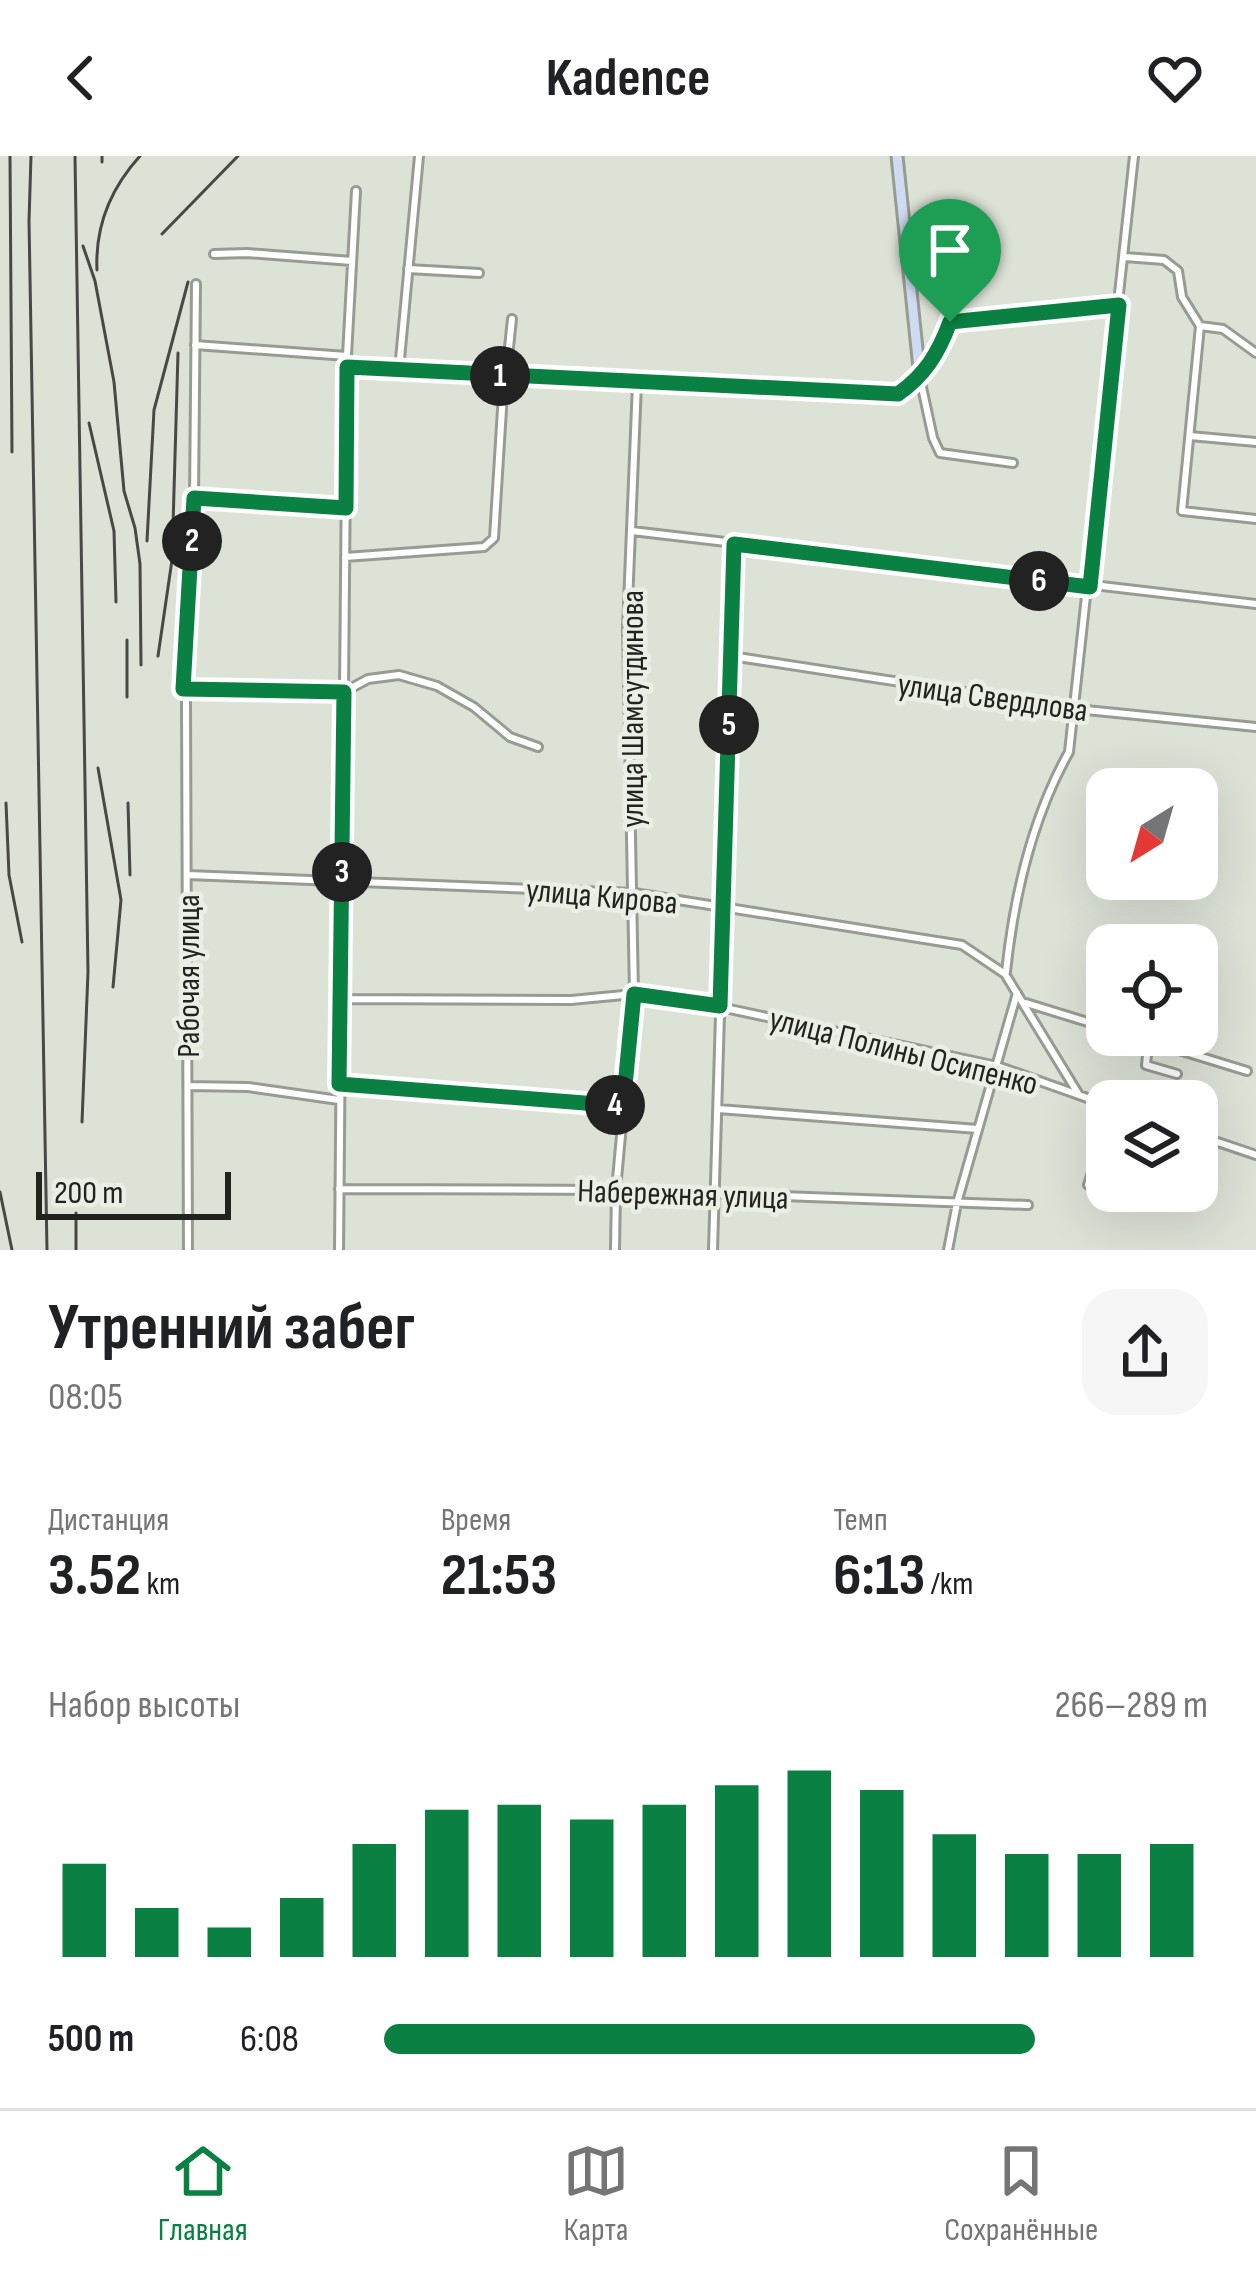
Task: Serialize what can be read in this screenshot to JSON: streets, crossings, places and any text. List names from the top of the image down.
{
  "streets": {
    "street": [
      "улица Свердлова",
      "улица Шамсутдинова",
      "улица Кирова",
      "Рабочая улица",
      "улица Полины Осипенко",
      "Набережная улица"
    ]
  },
  "crossings": [
    ["улица Шамсутдинова", "улица Кирова"],
    ["улица Шамсутдинова", "улица Полины Осипенко"],
    ["улица Шамсутдинова", "Набережная улица"],
    ["улица Кирова", "Рабочая улица"],
    ["улица Кирова", "улица Полины Осипенко"]
  ],
  "scale_bar": "200 m",
  "north": "bottom left",
  "page": {
    "header": "Kadence",
    "pins": [
      "1",
      "2",
      "6",
      "5",
      "3",
      "4"
    ],
    "scale": "200 m",
    "heading": ["Утренний забег", "08:05"],
    "stats": [
      ["Дистанция", "3.52 km"],
      ["Время", "21:53"],
      ["Темп", "6:13 /km"]
    ],
    "chart": ["Набор высоты", "266–289 m"],
    "list": [
      {
        "name": "500 m",
        "note": "6:08"
      }
    ],
    "tabs": ["Главная", "Карта", "Сохранённые"]
  }
}
